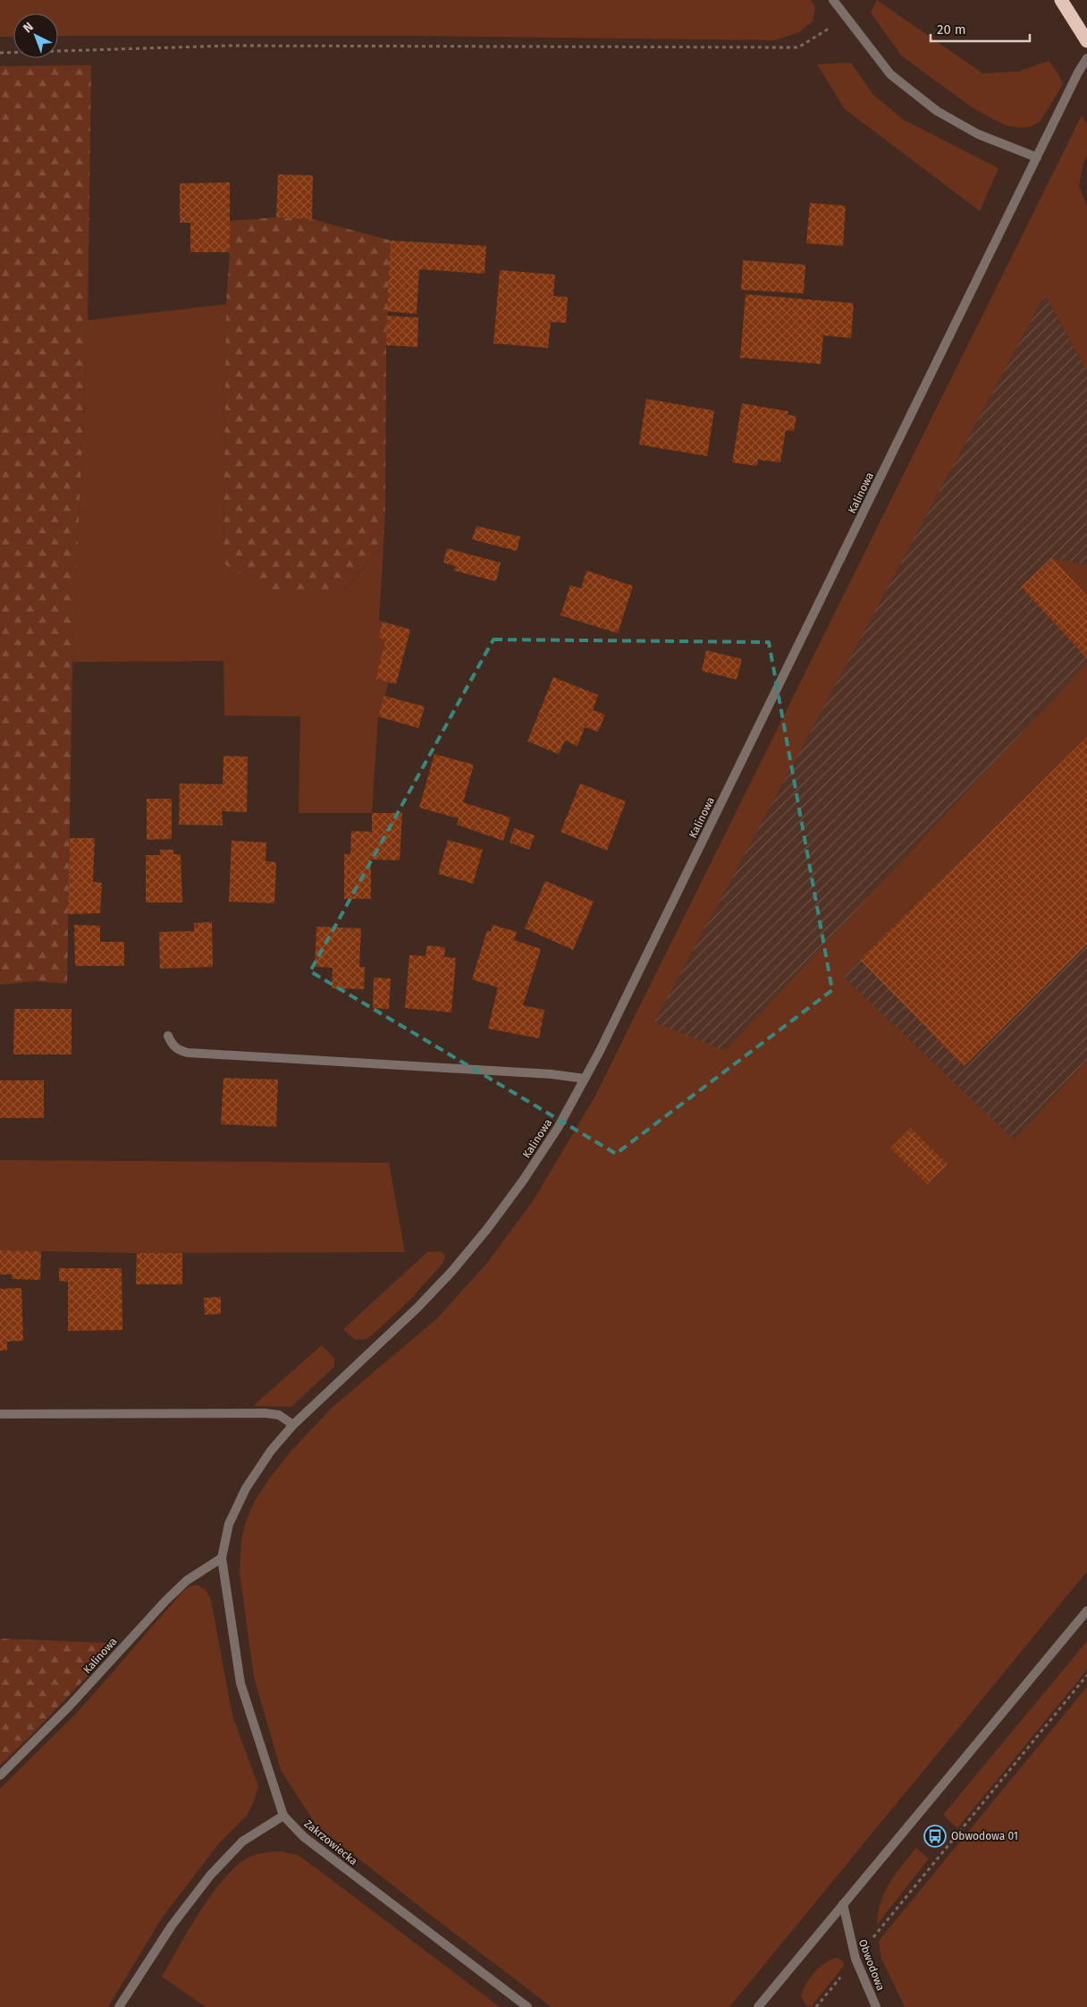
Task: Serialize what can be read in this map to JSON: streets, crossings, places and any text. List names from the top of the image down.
{
  "streets": {
    "street": ["Kalinowa", "Zakrzowiecka", "Obwodowa"]
  },
  "crossings": [
    ["Kalinowa", "Zakrzowiecka"]
  ],
  "places": {
    "bus stop": ["Obwodowa 01"]
  },
  "scale_bar": "20 m",
  "north": "top left"
}
